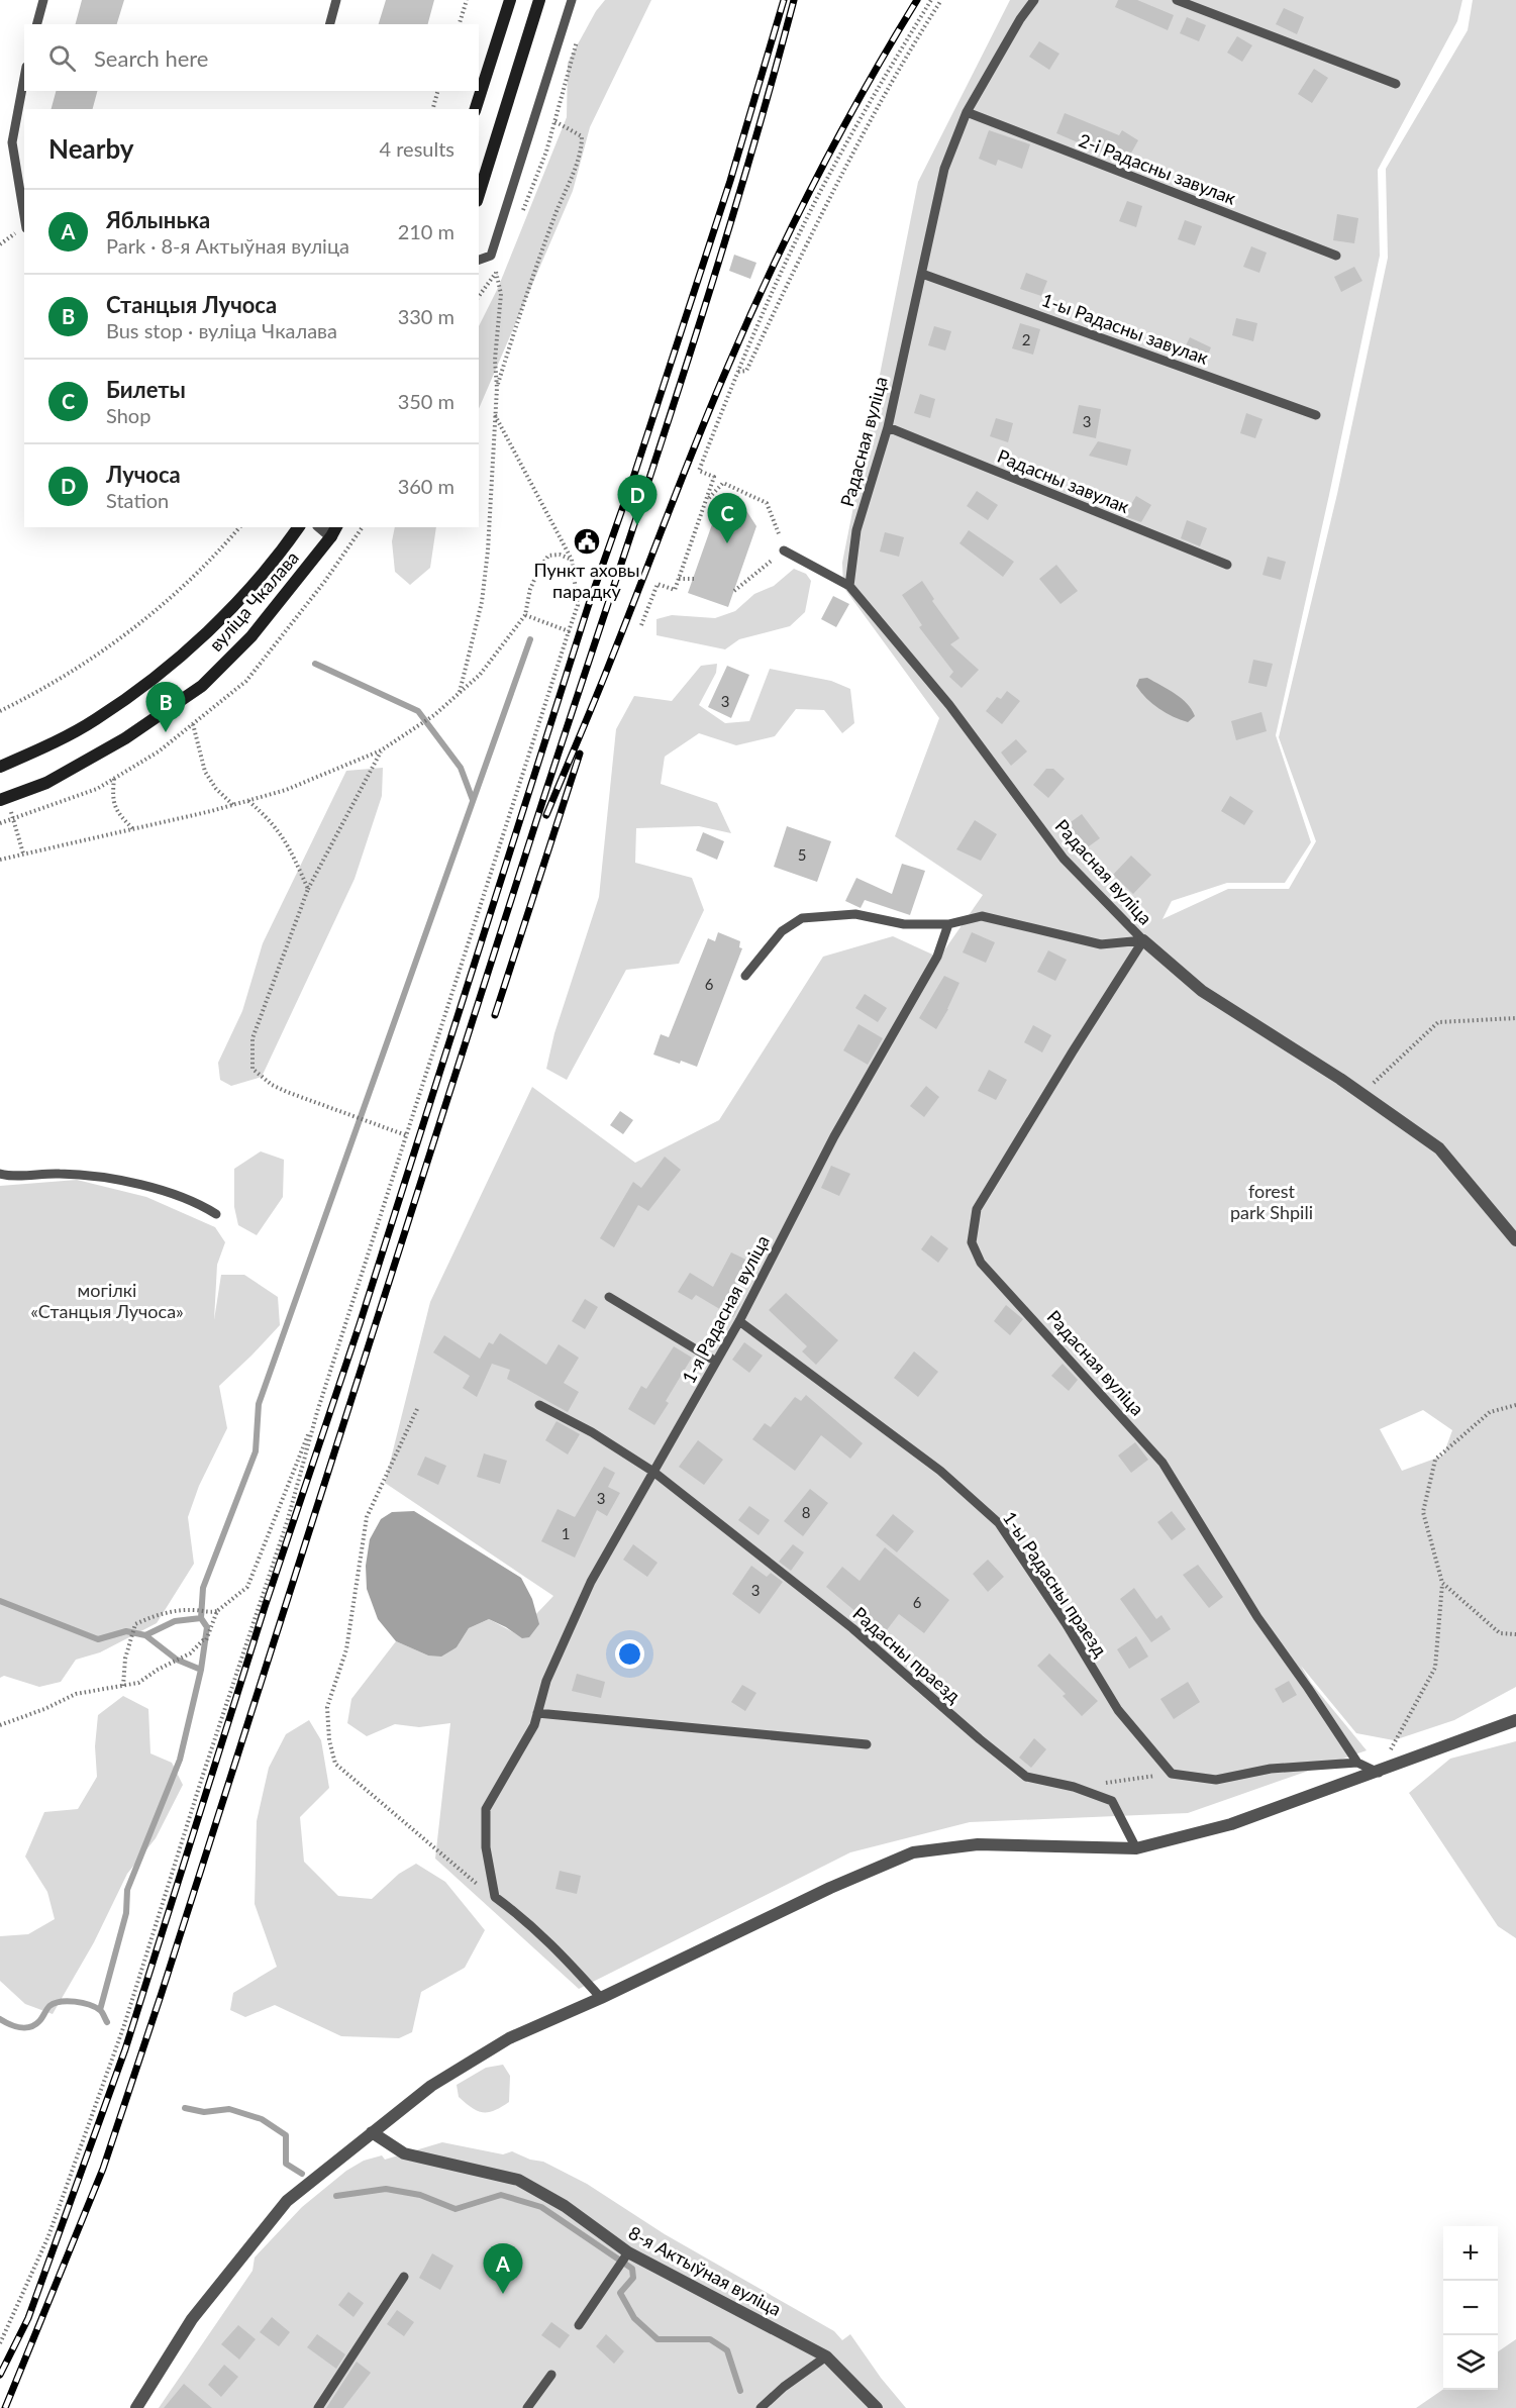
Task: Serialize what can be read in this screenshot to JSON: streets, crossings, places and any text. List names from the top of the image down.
{
  "streets": {
    "main road": ["вуліца Чкалава"],
    "street": ["8-я Актыўная вуліца"],
    "lane": [
      "2-і Радасны завулак",
      "1-ы Радасны завулак",
      "Радасная вуліца",
      "Радасны завулак",
      "1-я Радасная вуліца",
      "1-ы Радасны праезд",
      "Радасны праезд"
    ]
  },
  "crossings": [
    ["2-і Радасны завулак", "Радасная вуліца"],
    ["1-ы Радасны завулак", "Радасная вуліца"],
    ["Радасная вуліца", "Радасны завулак"],
    ["1-я Радасная вуліца", "1-ы Радасны праезд"],
    ["1-я Радасная вуліца", "Радасны праезд"]
  ],
  "parks": ["forest park Shpili", "могілкі «Станцыя Лучоса»"],
  "places": {
    "public building": ["Пункт аховы парадку"]
  },
  "house_numbers": [
    "2",
    "3",
    "3",
    "5",
    "6",
    "3",
    "8",
    "1",
    "3",
    "6"
  ],
  "page": {
    "search": "Search here",
    "heading": ["Nearby", "4 results"],
    "list": [
      {
        "mark": "A",
        "name": "Яблынька",
        "note": "Park · 8-я Актыўная вуліца",
        "value": "210 m"
      },
      {
        "mark": "B",
        "name": "Станцыя Лучоса",
        "note": "Bus stop · вуліца Чкалава",
        "value": "330 m"
      },
      {
        "mark": "C",
        "name": "Билеты",
        "note": "Shop",
        "value": "350 m"
      },
      {
        "mark": "D",
        "name": "Лучоса",
        "note": "Station",
        "value": "360 m"
      }
    ],
    "pins": [
      "D",
      "C",
      "B",
      "A"
    ],
    "map_buttons": ["+", "−"]
  }
}
